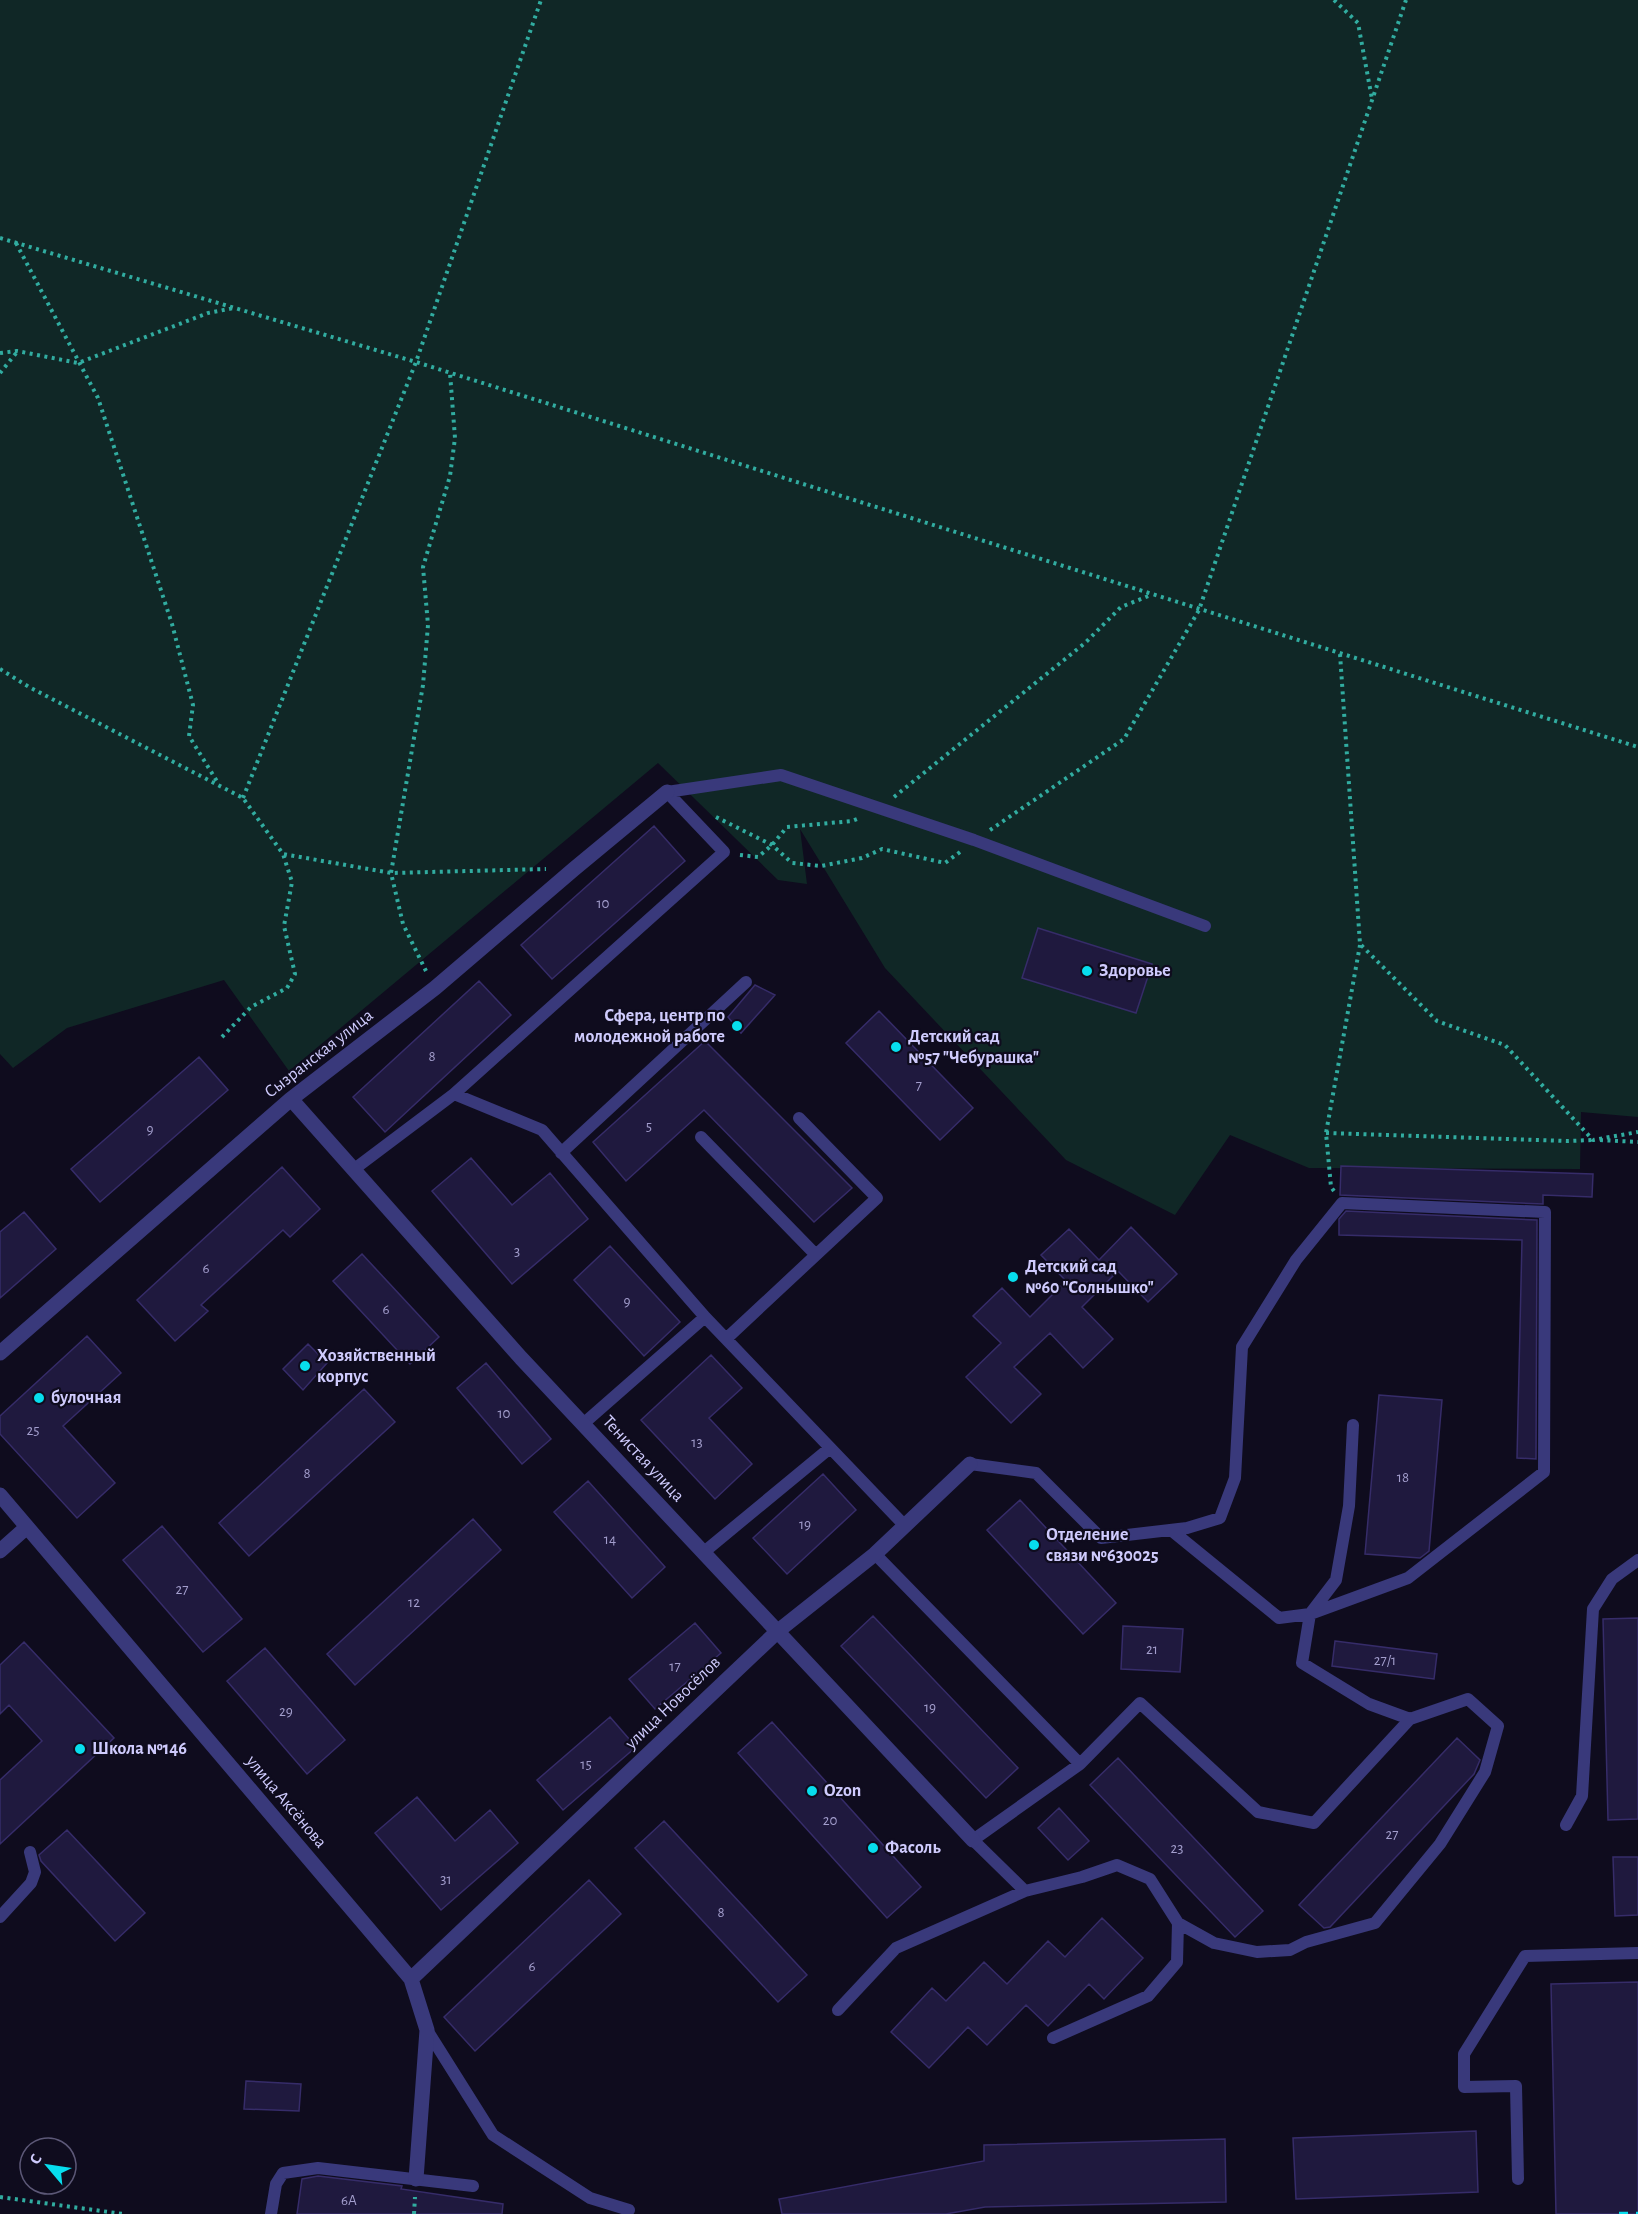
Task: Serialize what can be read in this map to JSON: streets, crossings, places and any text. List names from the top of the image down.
{
  "streets": {
    "street": [
      "Сызранская улица",
      "Тенистая улица",
      "улица Новосёлов",
      "улица Аксёнова"
    ]
  },
  "crossings": [
    ["Сызранская улица", "Тенистая улица"],
    ["Тенистая улица", "улица Новосёлов"],
    ["улица Новосёлов", "улица Аксёнова"]
  ],
  "places": [
    "Здоровье",
    "Сфера, центр по молодежной работе",
    "Детский сад №57 \"Чебурашка\"",
    "Детский сад №60 \"Солнышко\"",
    "Хозяйственный корпус",
    "булочная",
    "Отделение связи №630025",
    "Школа №146",
    "Ozon",
    "Фасоль"
  ],
  "house_numbers": [
    "10",
    "8",
    "7",
    "5",
    "9",
    "3",
    "6",
    "9",
    "6",
    "10",
    "25",
    "13",
    "8",
    "18",
    "19",
    "14",
    "27",
    "12",
    "21",
    "27/1",
    "17",
    "19",
    "29",
    "15",
    "20",
    "27",
    "23",
    "31",
    "8",
    "6",
    "6А"
  ],
  "north": "top left"
}
